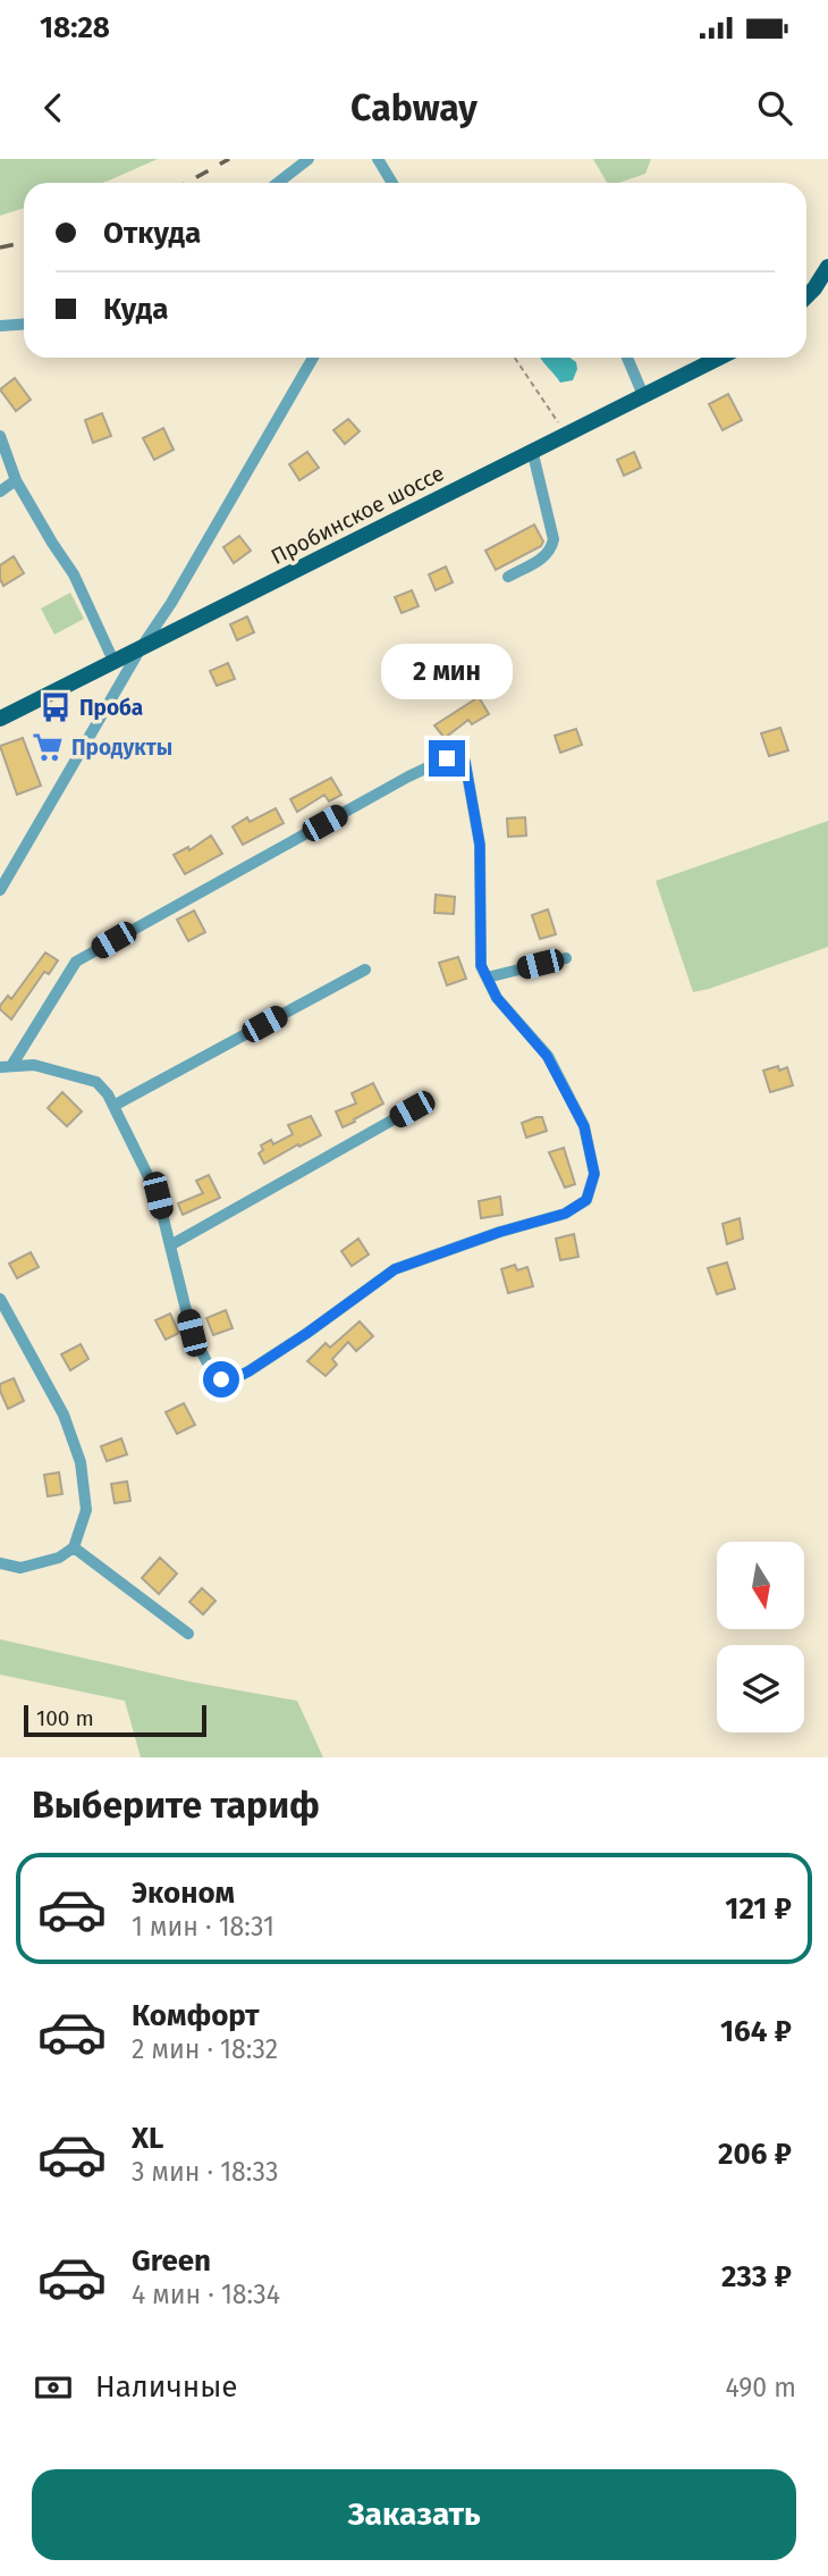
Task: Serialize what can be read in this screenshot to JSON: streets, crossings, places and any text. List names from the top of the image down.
{
  "streets": {
    "main road": ["Пробинское шоссе"]
  },
  "places": {
    "bus stop": ["Проба"],
    "supermarket": ["Продукты"]
  },
  "scale_bar": "100 m",
  "north": "bottom",
  "page": {
    "status": "18:28",
    "header": "Cabway",
    "banner": ["Откуда", "Куда"],
    "bubble": "2 мин",
    "scale": "100 m",
    "heading": "Выберите тариф",
    "list": [
      {
        "name": "Эконом",
        "note": "1 мин · 18:31",
        "value": "121 ₽"
      },
      {
        "name": "Комфорт",
        "note": "2 мин · 18:32",
        "value": "164 ₽"
      },
      {
        "name": "XL",
        "note": "3 мин · 18:33",
        "value": "206 ₽"
      },
      {
        "name": "Green",
        "note": "4 мин · 18:34",
        "value": "233 ₽"
      }
    ],
    "pay": ["Наличные", "490 m"],
    "buttons": "Заказать"
  }
}
